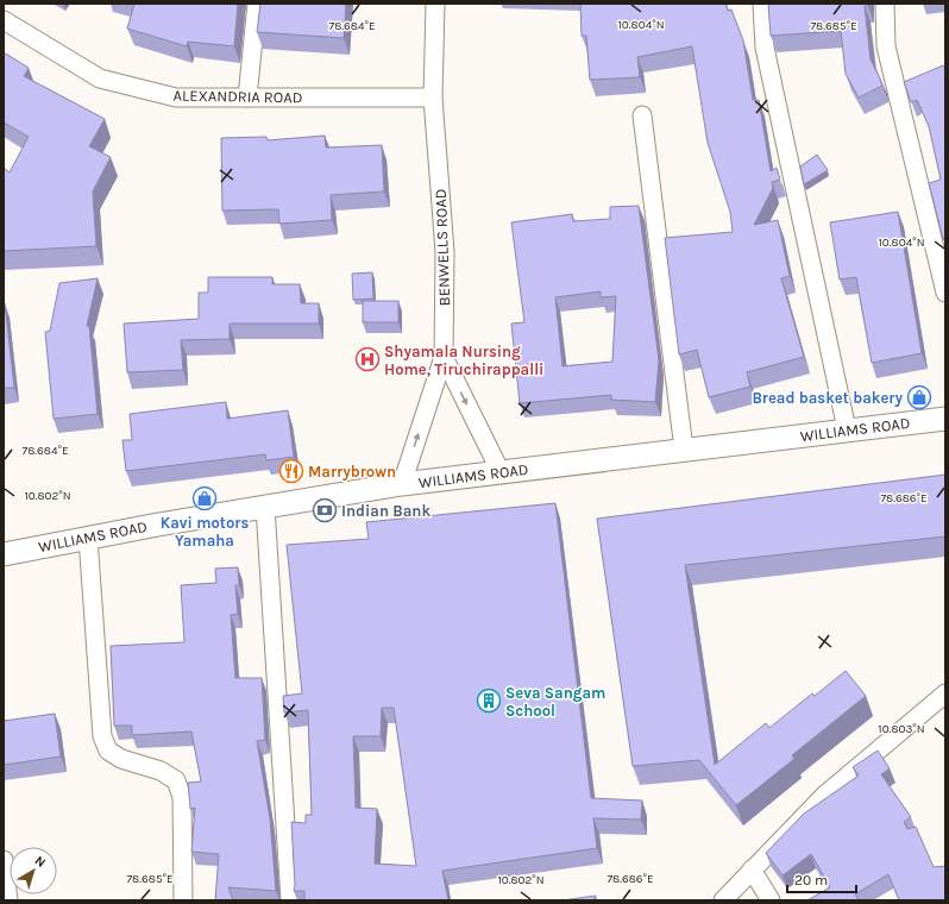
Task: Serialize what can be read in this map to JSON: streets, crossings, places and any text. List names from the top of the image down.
{
  "streets": {
    "street": ["ALEXANDRIA ROAD", "BENWELLS ROAD", "WILLIAMS ROAD"]
  },
  "crossings": [
    ["ALEXANDRIA ROAD", "BENWELLS ROAD"],
    ["BENWELLS ROAD", "WILLIAMS ROAD"]
  ],
  "places": {
    "hospital": ["Shyamala Nursing Home, Tiruchirappalli"],
    "shop": ["Bread basket bakery", "Kavi motors Yamaha"],
    "restaurant": ["Marrybrown"],
    "bank": ["Indian Bank"],
    "building": ["Seva Sangam School"]
  },
  "scale_bar": "20 m",
  "north": "top right",
  "coordinates": [
    "10.804°N",
    "78.684°E",
    "78.685°E",
    "10.802°N",
    "78.686°E",
    "10.803°N"
  ]
}
